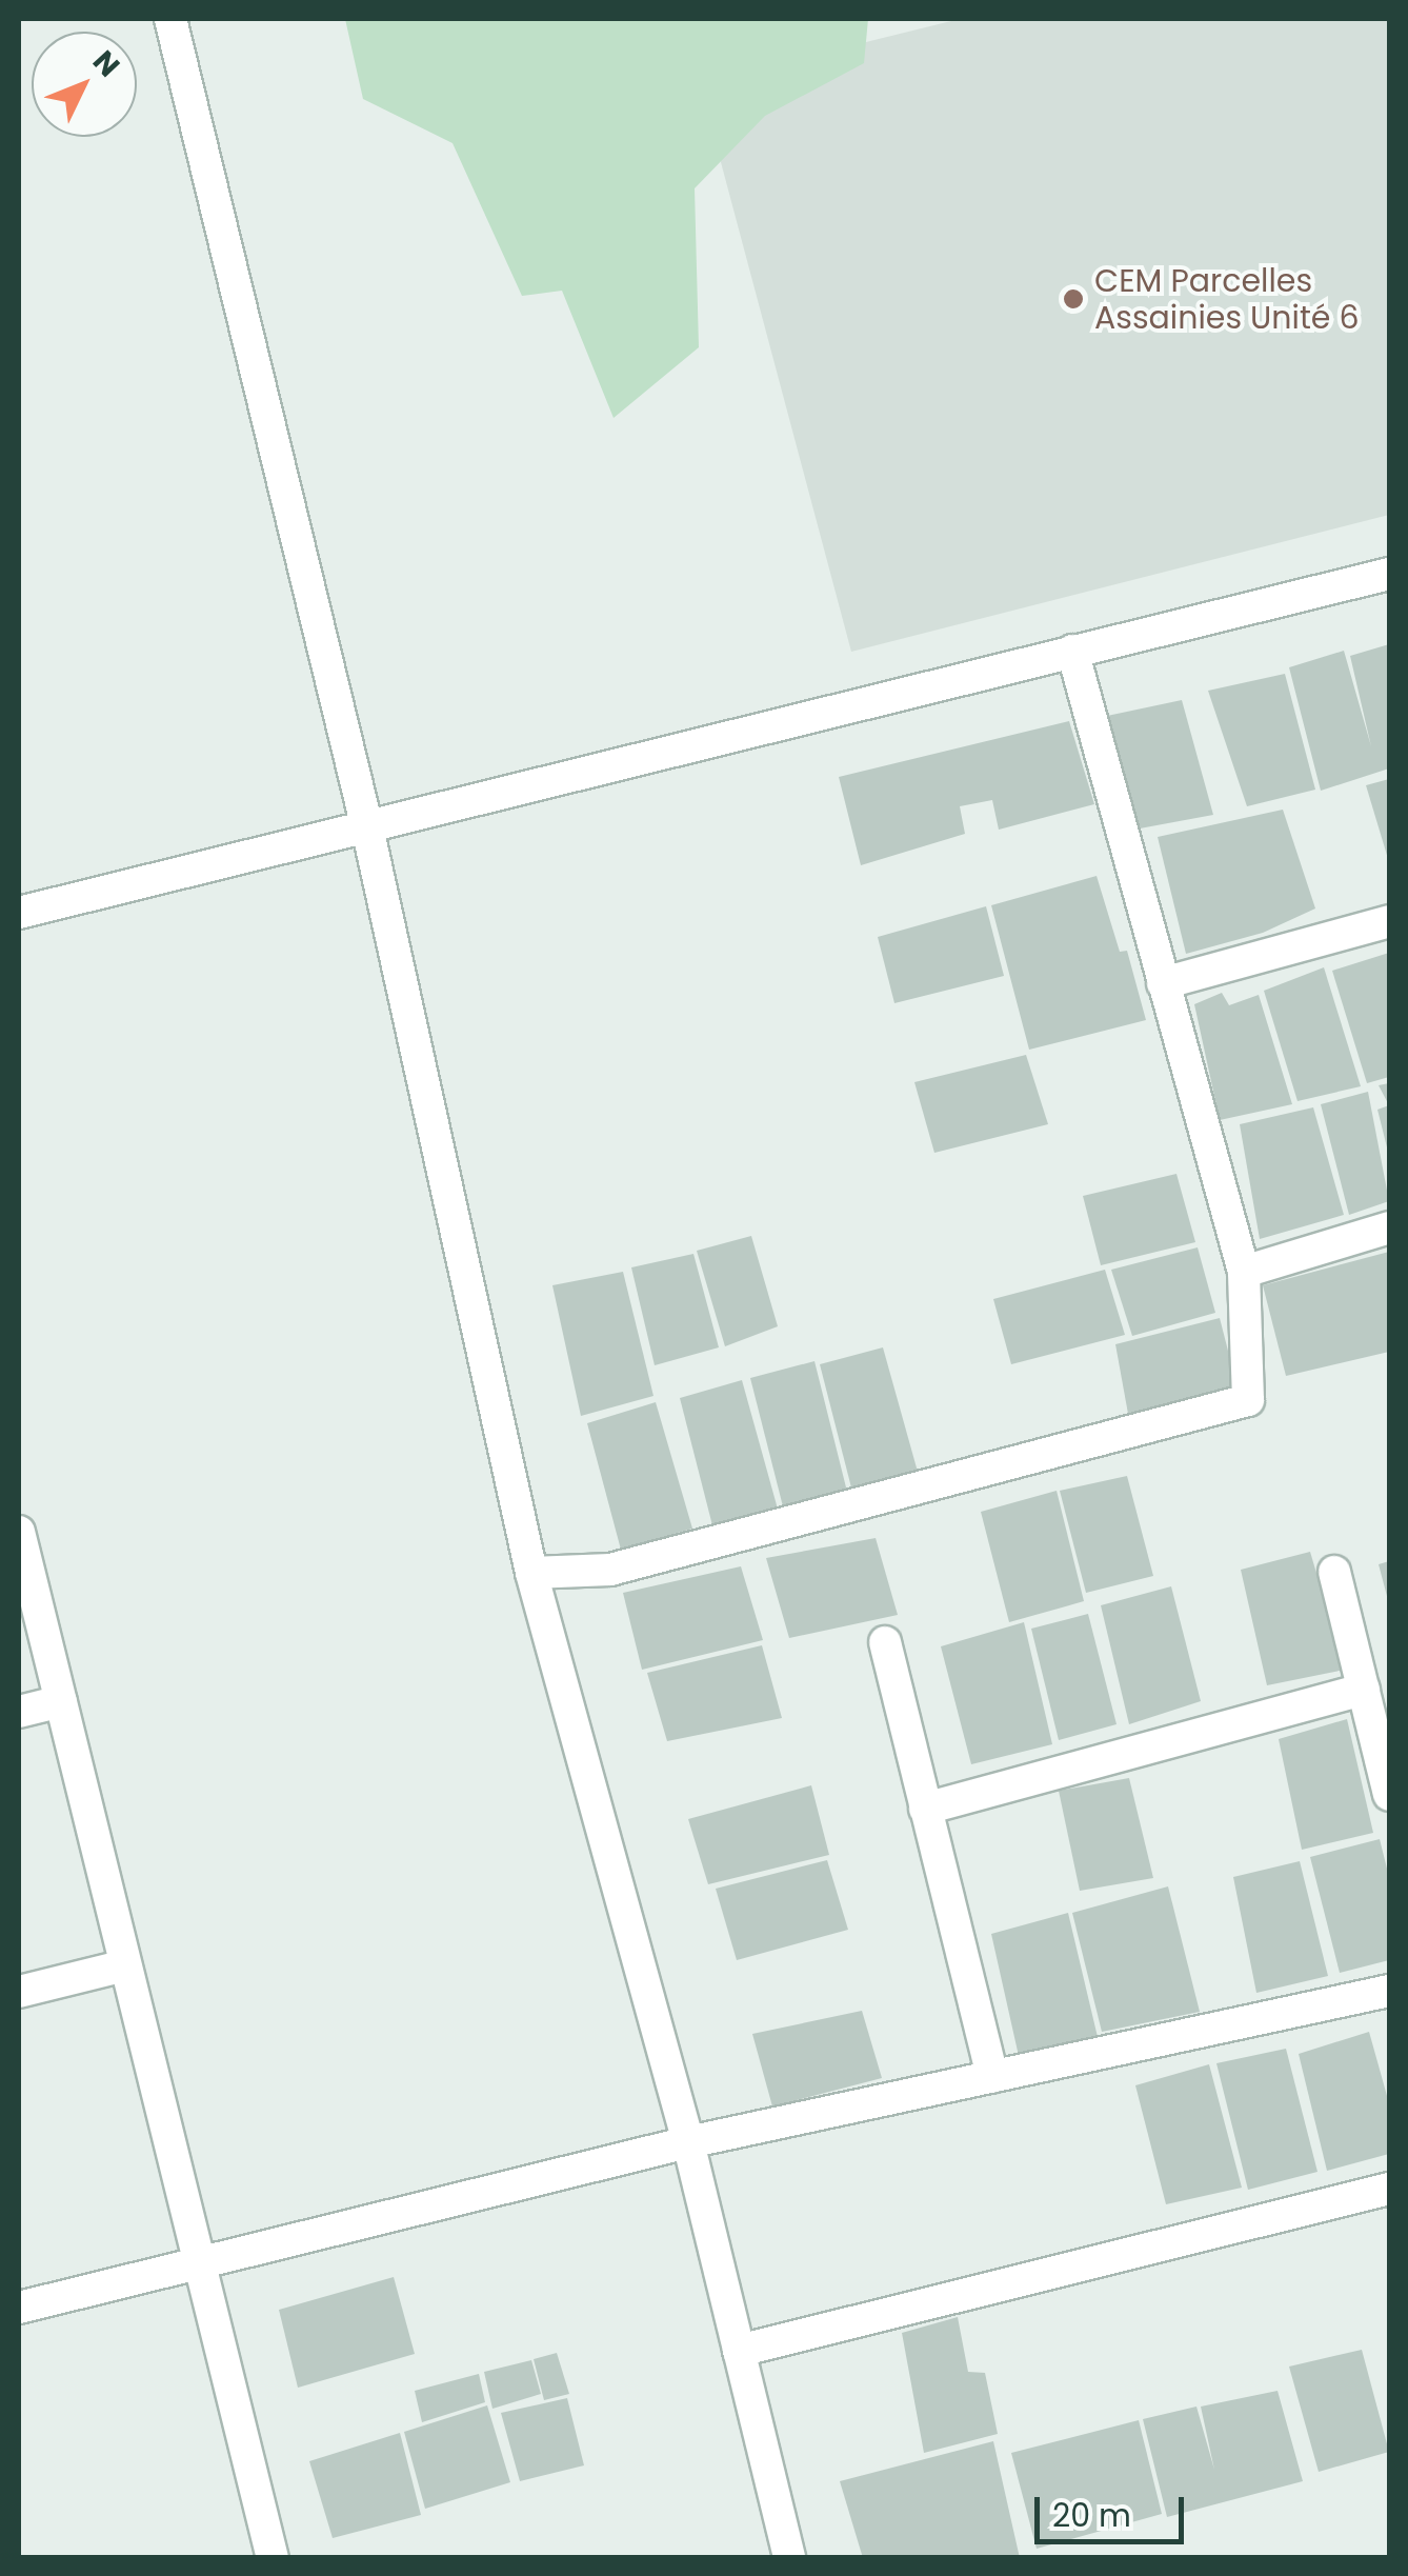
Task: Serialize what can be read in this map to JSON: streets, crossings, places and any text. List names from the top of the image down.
{
  "places": ["CEM Parcelles Assainies Unité 6"],
  "scale_bar": "20 m",
  "north": "top right"
}
